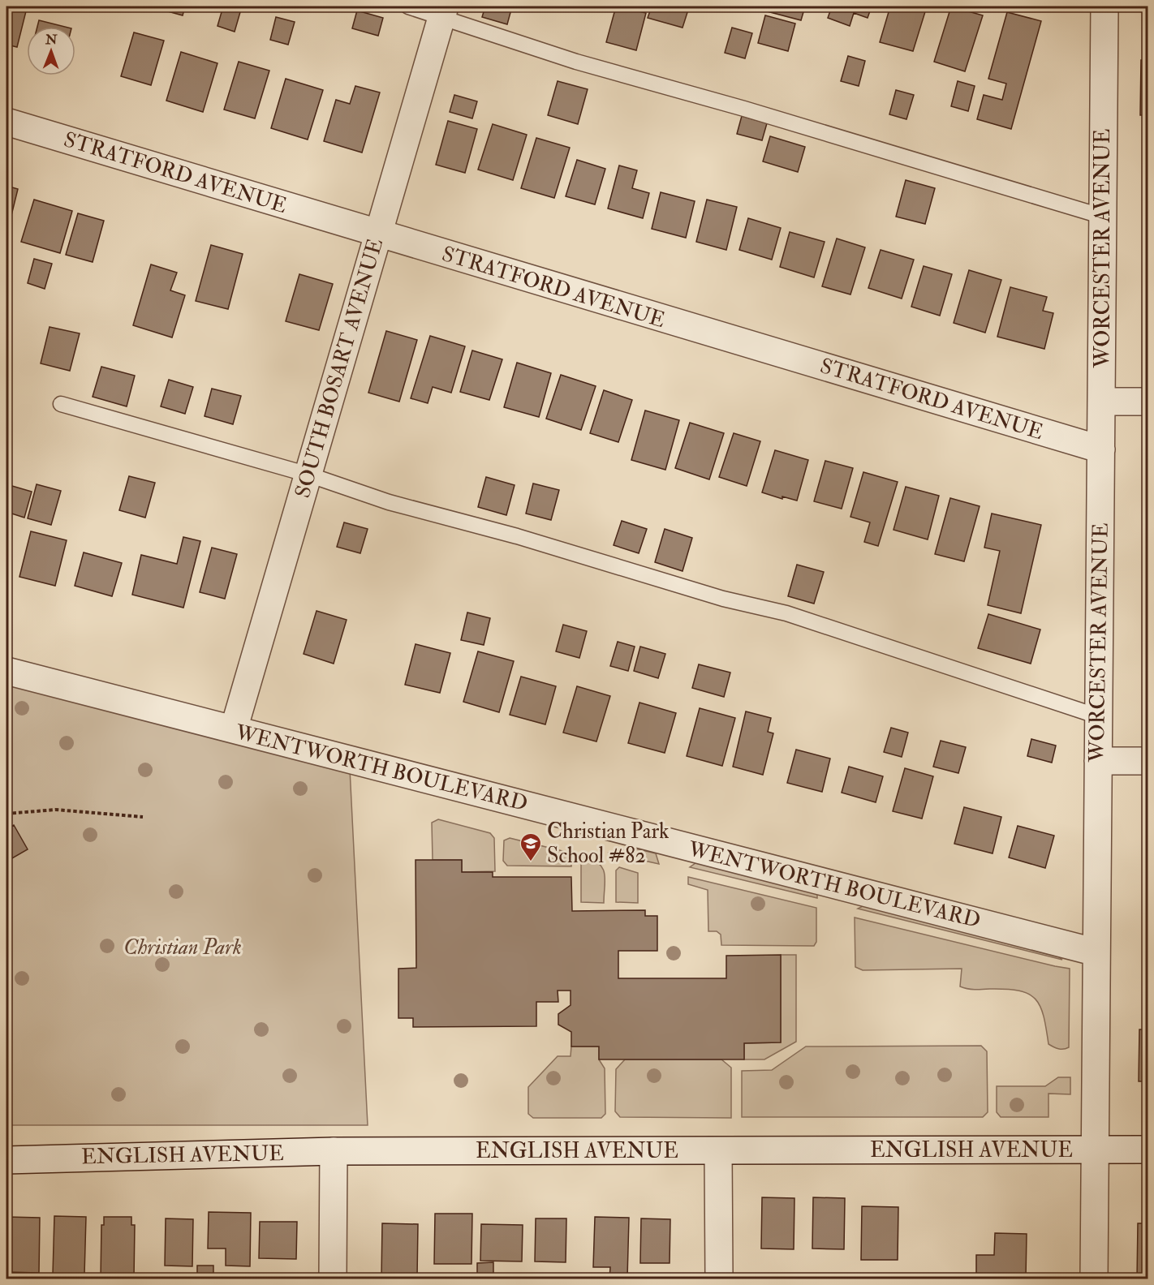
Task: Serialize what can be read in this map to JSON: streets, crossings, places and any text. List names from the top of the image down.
{
  "streets": {
    "street": [
      "STRATFORD AVENUE",
      "WORCESTER AVENUE",
      "SOUTH BOSART AVENUE",
      "WENTWORTH BOULEVARD",
      "ENGLISH AVENUE"
    ]
  },
  "crossings": [
    ["STRATFORD AVENUE", "WORCESTER AVENUE"],
    ["STRATFORD AVENUE", "SOUTH BOSART AVENUE"],
    ["WORCESTER AVENUE", "WENTWORTH BOULEVARD"],
    ["WORCESTER AVENUE", "ENGLISH AVENUE"],
    ["SOUTH BOSART AVENUE", "WENTWORTH BOULEVARD"]
  ],
  "parks": ["Christian Park"],
  "places": {
    "school or university": ["Christian Park School #82"]
  },
  "north": "top"
}
